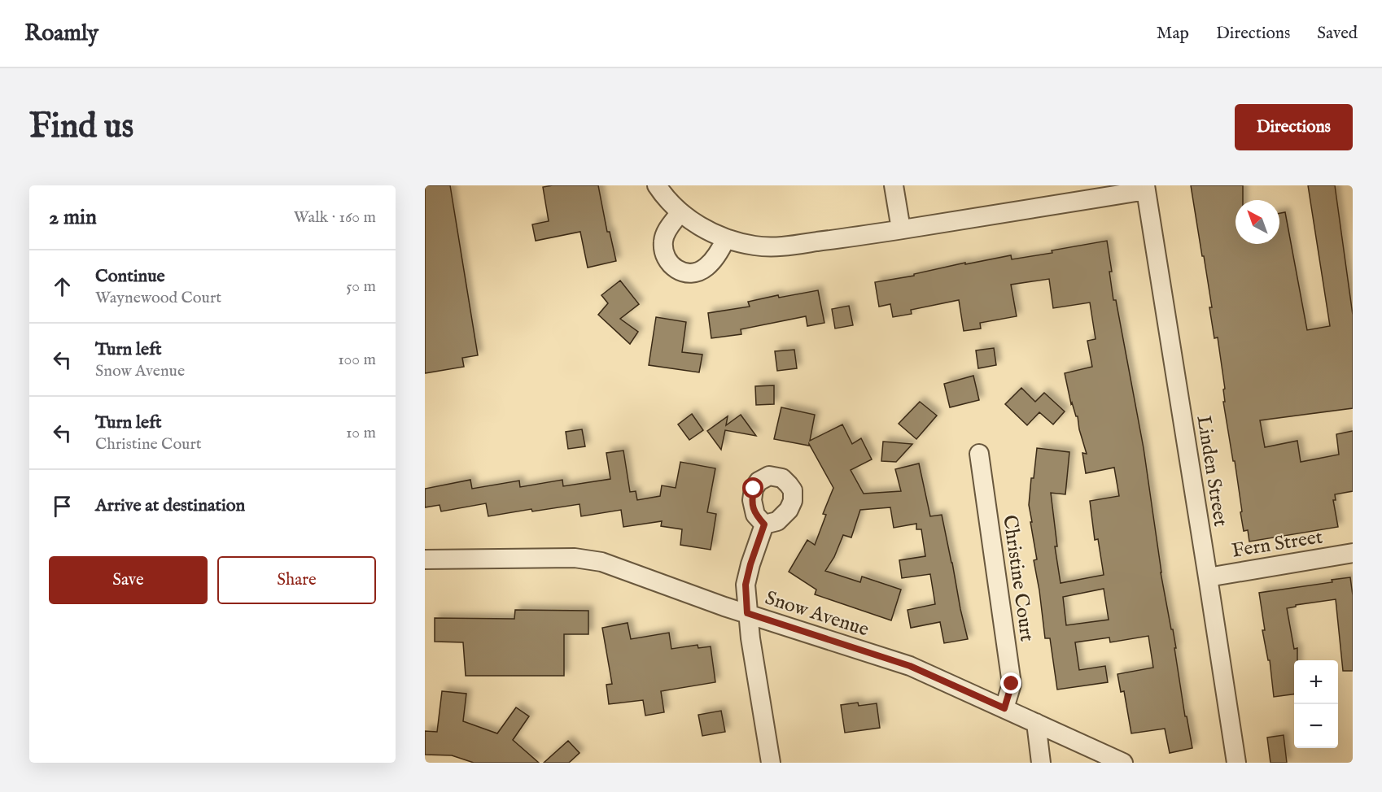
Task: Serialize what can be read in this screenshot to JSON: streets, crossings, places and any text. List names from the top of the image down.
{
  "streets": {
    "street": [
      "Linden Street",
      "Fern Street",
      "Christine Court",
      "Snow Avenue"
    ]
  },
  "crossings": [
    ["Linden Street", "Fern Street"],
    ["Christine Court", "Snow Avenue"]
  ],
  "north": "top left",
  "page": {
    "header": "Roamly",
    "nav": ["Map", "Directions", "Saved"],
    "buttons": [
      "Directions",
      ["Save", "Share"]
    ],
    "title": "Find us",
    "heading": ["2 min", "Walk · 160 m"],
    "list": [
      ["Continue", "Waynewood Court", "50 m"],
      ["Turn left", "Snow Avenue", "100 m"],
      ["Turn left", "Christine Court", "10 m"],
      "Arrive at destination"
    ],
    "map_buttons": ["+", "−"]
  }
}
